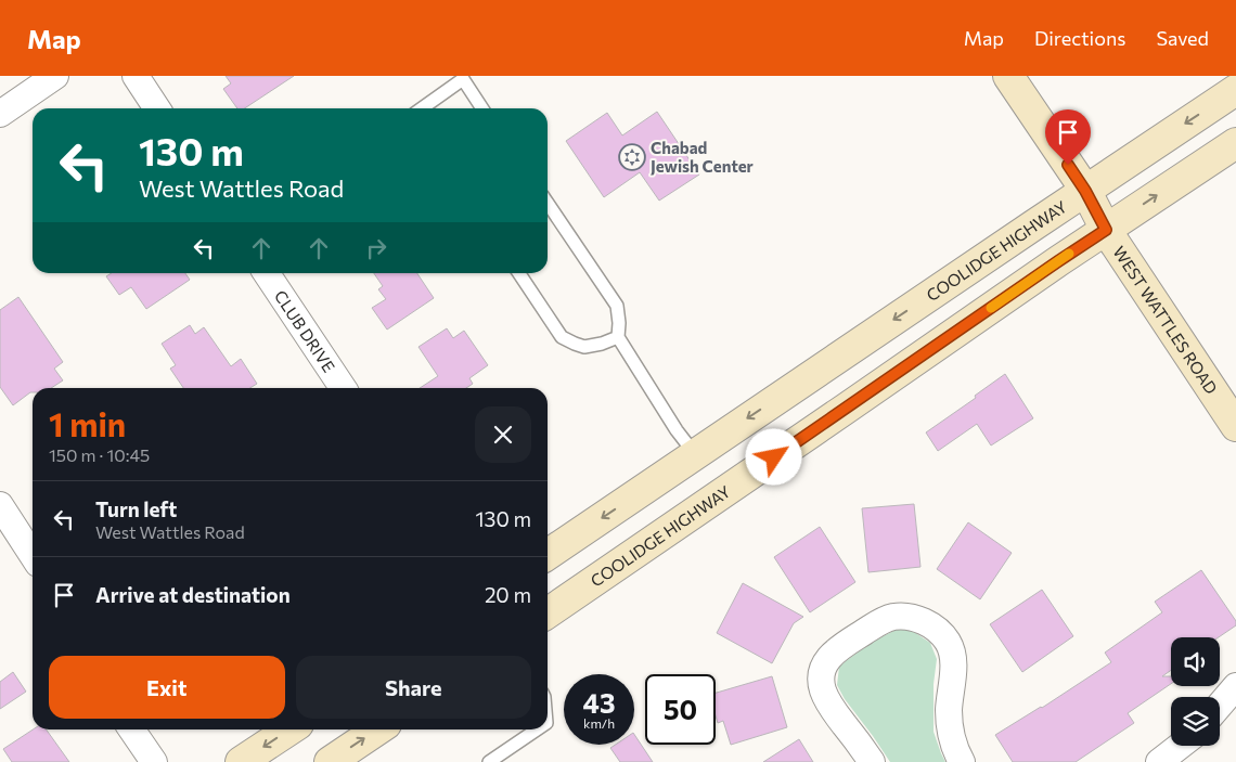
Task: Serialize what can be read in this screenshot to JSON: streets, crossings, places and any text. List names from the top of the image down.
{
  "streets": {
    "main road": ["COOLIDGE HIGHWAY", "WEST WATTLES ROAD"],
    "street": ["CLUB DRIVE"]
  },
  "crossings": [
    ["COOLIDGE HIGHWAY", "WEST WATTLES ROAD"]
  ],
  "places": {
    "synagogue": ["Chabad Jewish Center"]
  },
  "page": {
    "header": "Map",
    "nav": ["Map", "Directions", "Saved"],
    "turn": ["130 m", "West Wattles Road"],
    "heading": ["1 min", "150 m · 10:45"],
    "list": [
      {
        "name": "Turn left",
        "note": "West Wattles Road",
        "value": "130 m"
      },
      {
        "name": "Arrive at destination",
        "value": "20 m"
      }
    ],
    "buttons": ["Exit", "Share"],
    "speed": "43 km/h",
    "limit": "50"
  }
}
